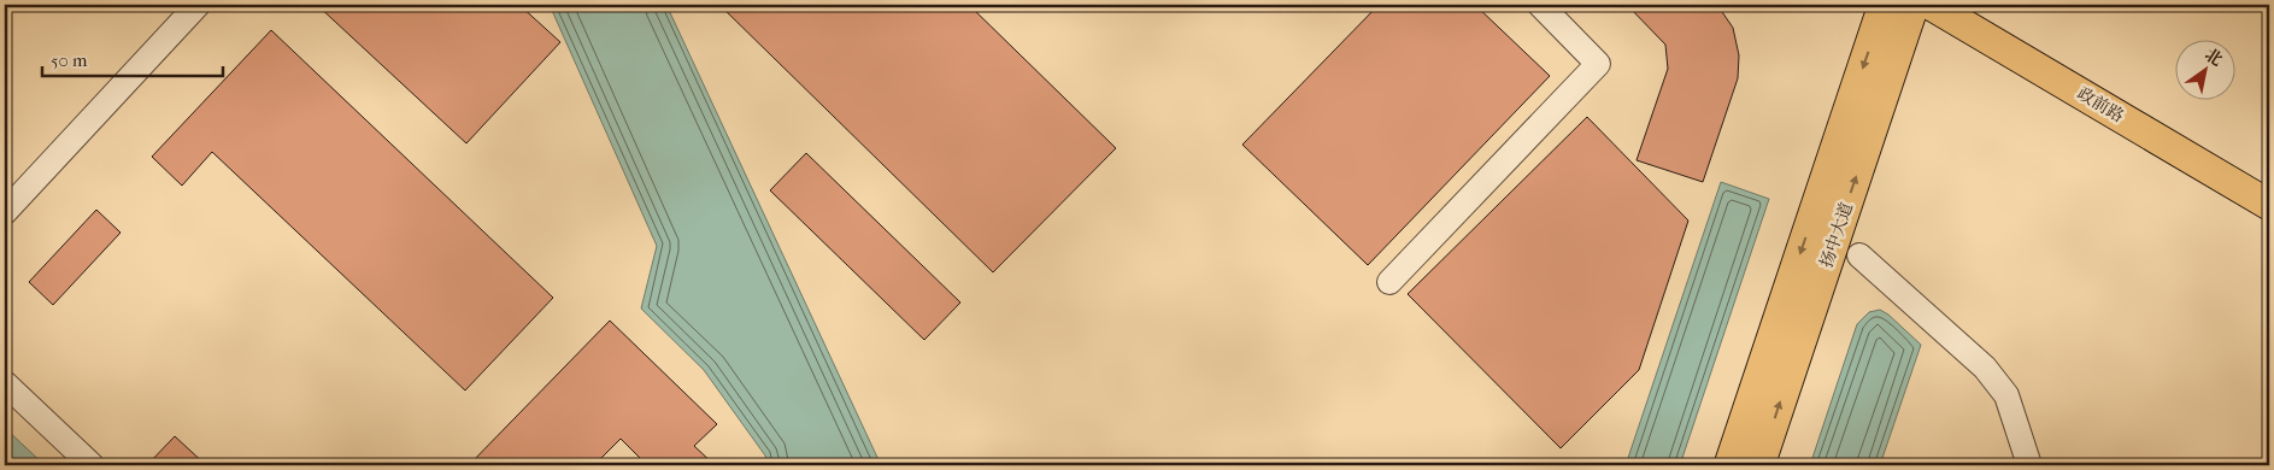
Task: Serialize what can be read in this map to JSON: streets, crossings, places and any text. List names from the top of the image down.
{
  "streets": {
    "main road": ["政前路", "扬中大道"]
  },
  "scale_bar": "50 m",
  "north": "top right"
}
